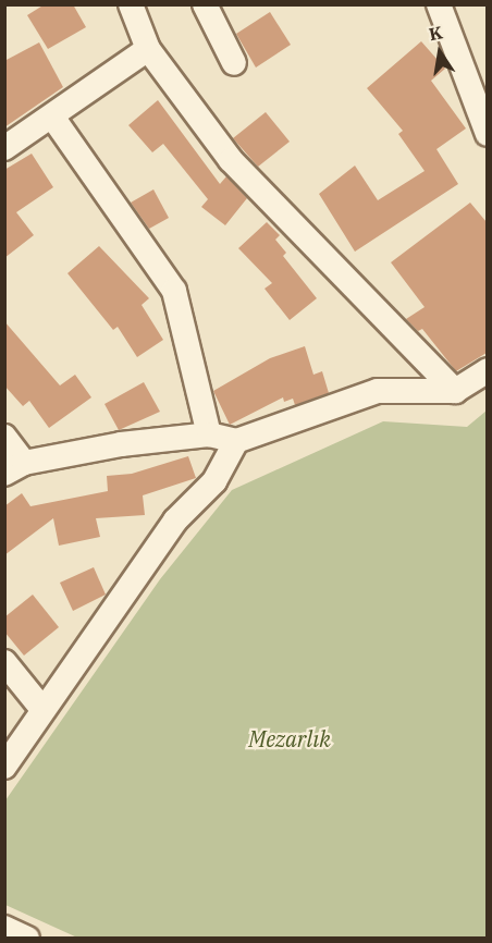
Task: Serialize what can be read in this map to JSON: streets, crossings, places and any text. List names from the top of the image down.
{
  "parks": ["Mezarlık"],
  "north": "top"
}
